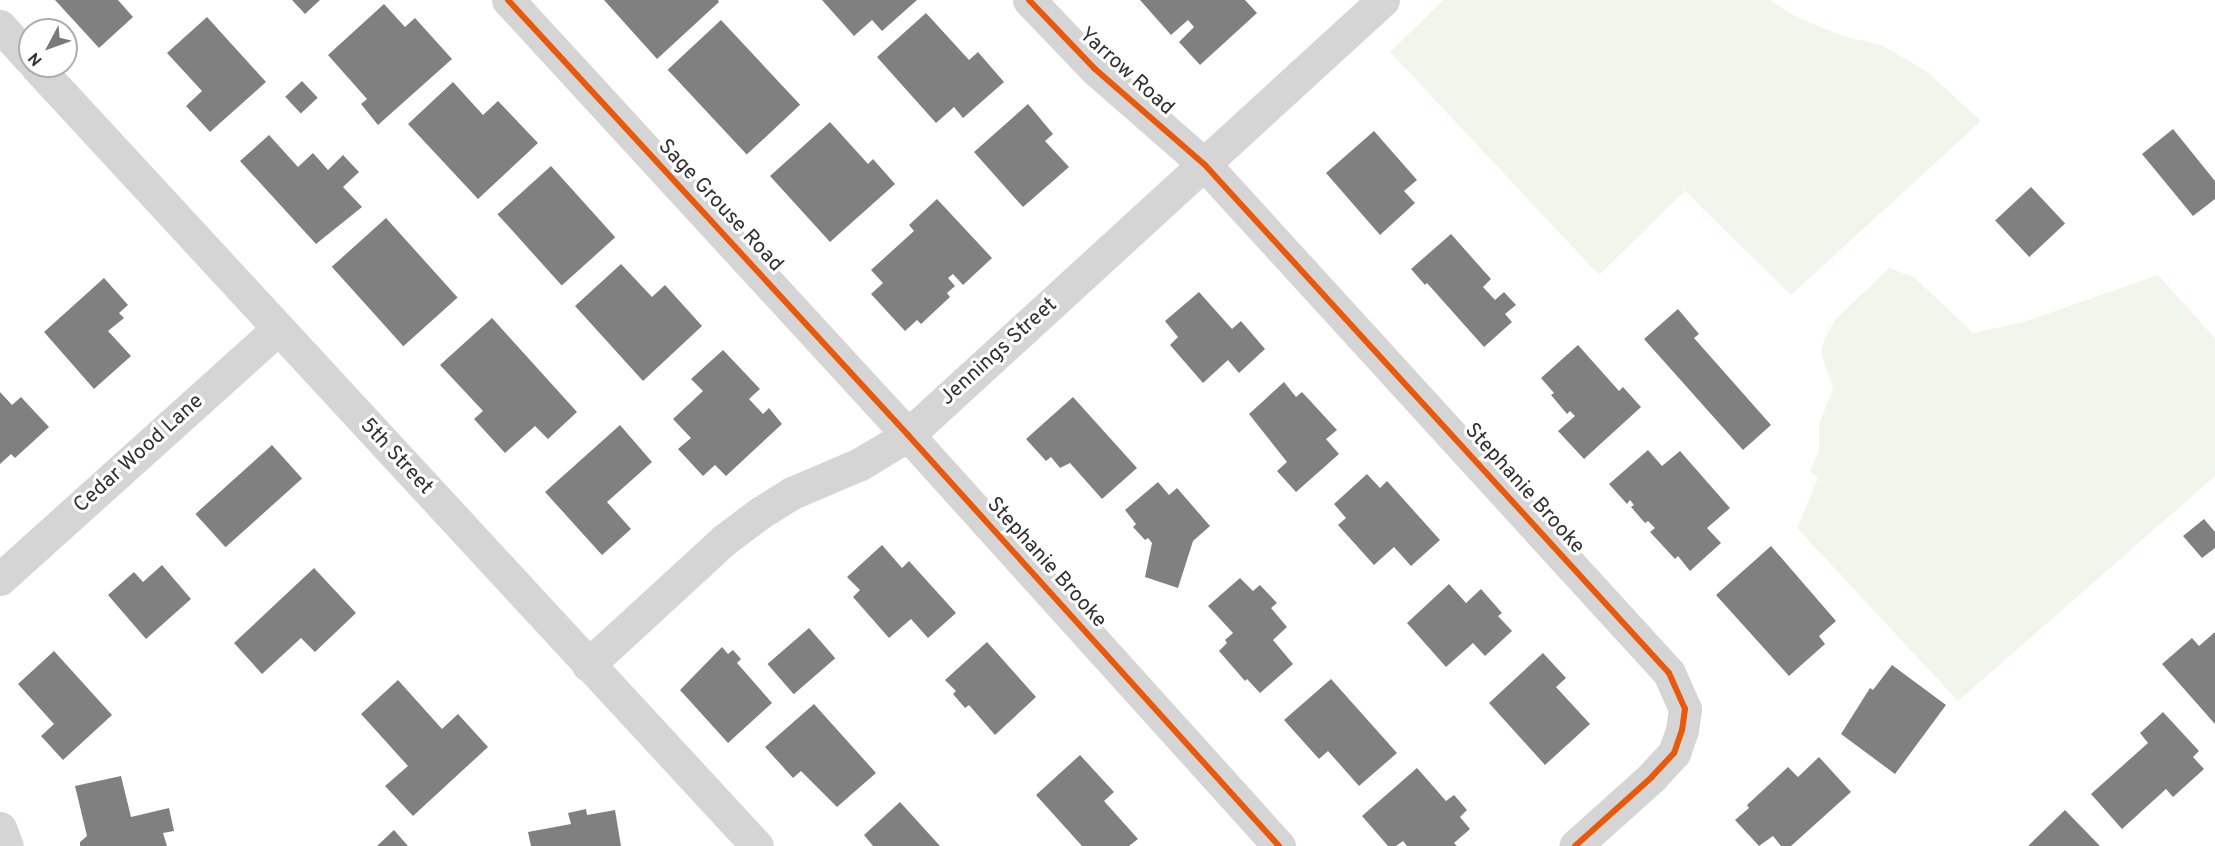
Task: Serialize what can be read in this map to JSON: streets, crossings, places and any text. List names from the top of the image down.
{
  "streets": {
    "street": [
      "Yarrow Road",
      "Sage Grouse Road",
      "Jennings Street",
      "Cedar Wood Lane",
      "5th Street",
      "Stephanie Brooke"
    ]
  },
  "crossings": [
    ["Yarrow Road", "Jennings Street"],
    ["Yarrow Road", "Stephanie Brooke"],
    ["Sage Grouse Road", "Jennings Street"],
    ["Sage Grouse Road", "Stephanie Brooke"],
    ["Jennings Street", "5th Street"],
    ["Jennings Street", "Stephanie Brooke"],
    ["Cedar Wood Lane", "5th Street"]
  ],
  "north": "bottom left"
}
